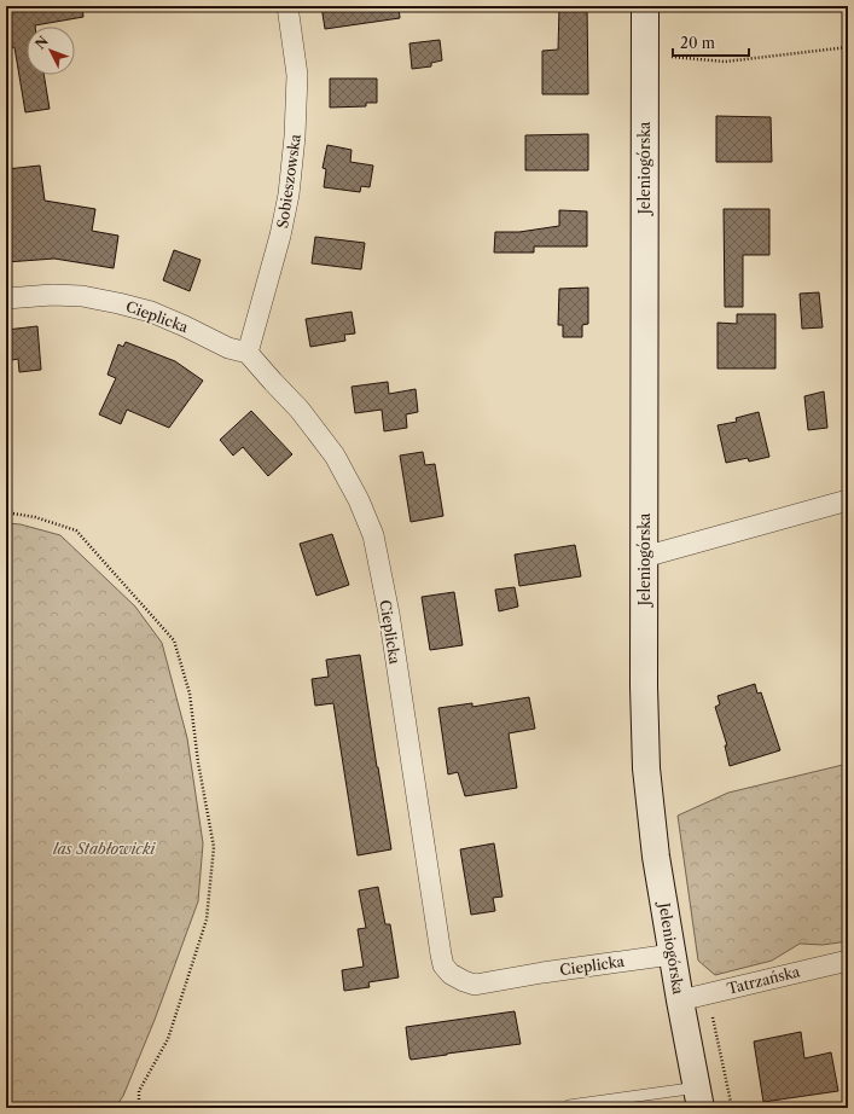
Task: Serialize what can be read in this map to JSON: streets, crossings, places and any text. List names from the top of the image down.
{
  "streets": {
    "street": [
      "Jeleniogórska",
      "Sobieszowska",
      "Cieplicka",
      "Tatrzańska"
    ]
  },
  "crossings": [
    ["Jeleniogórska", "Cieplicka"],
    ["Jeleniogórska", "Tatrzańska"],
    ["Sobieszowska", "Cieplicka"]
  ],
  "parks": ["las Stabłowicki"],
  "scale_bar": "20 m",
  "north": "top left"
}
